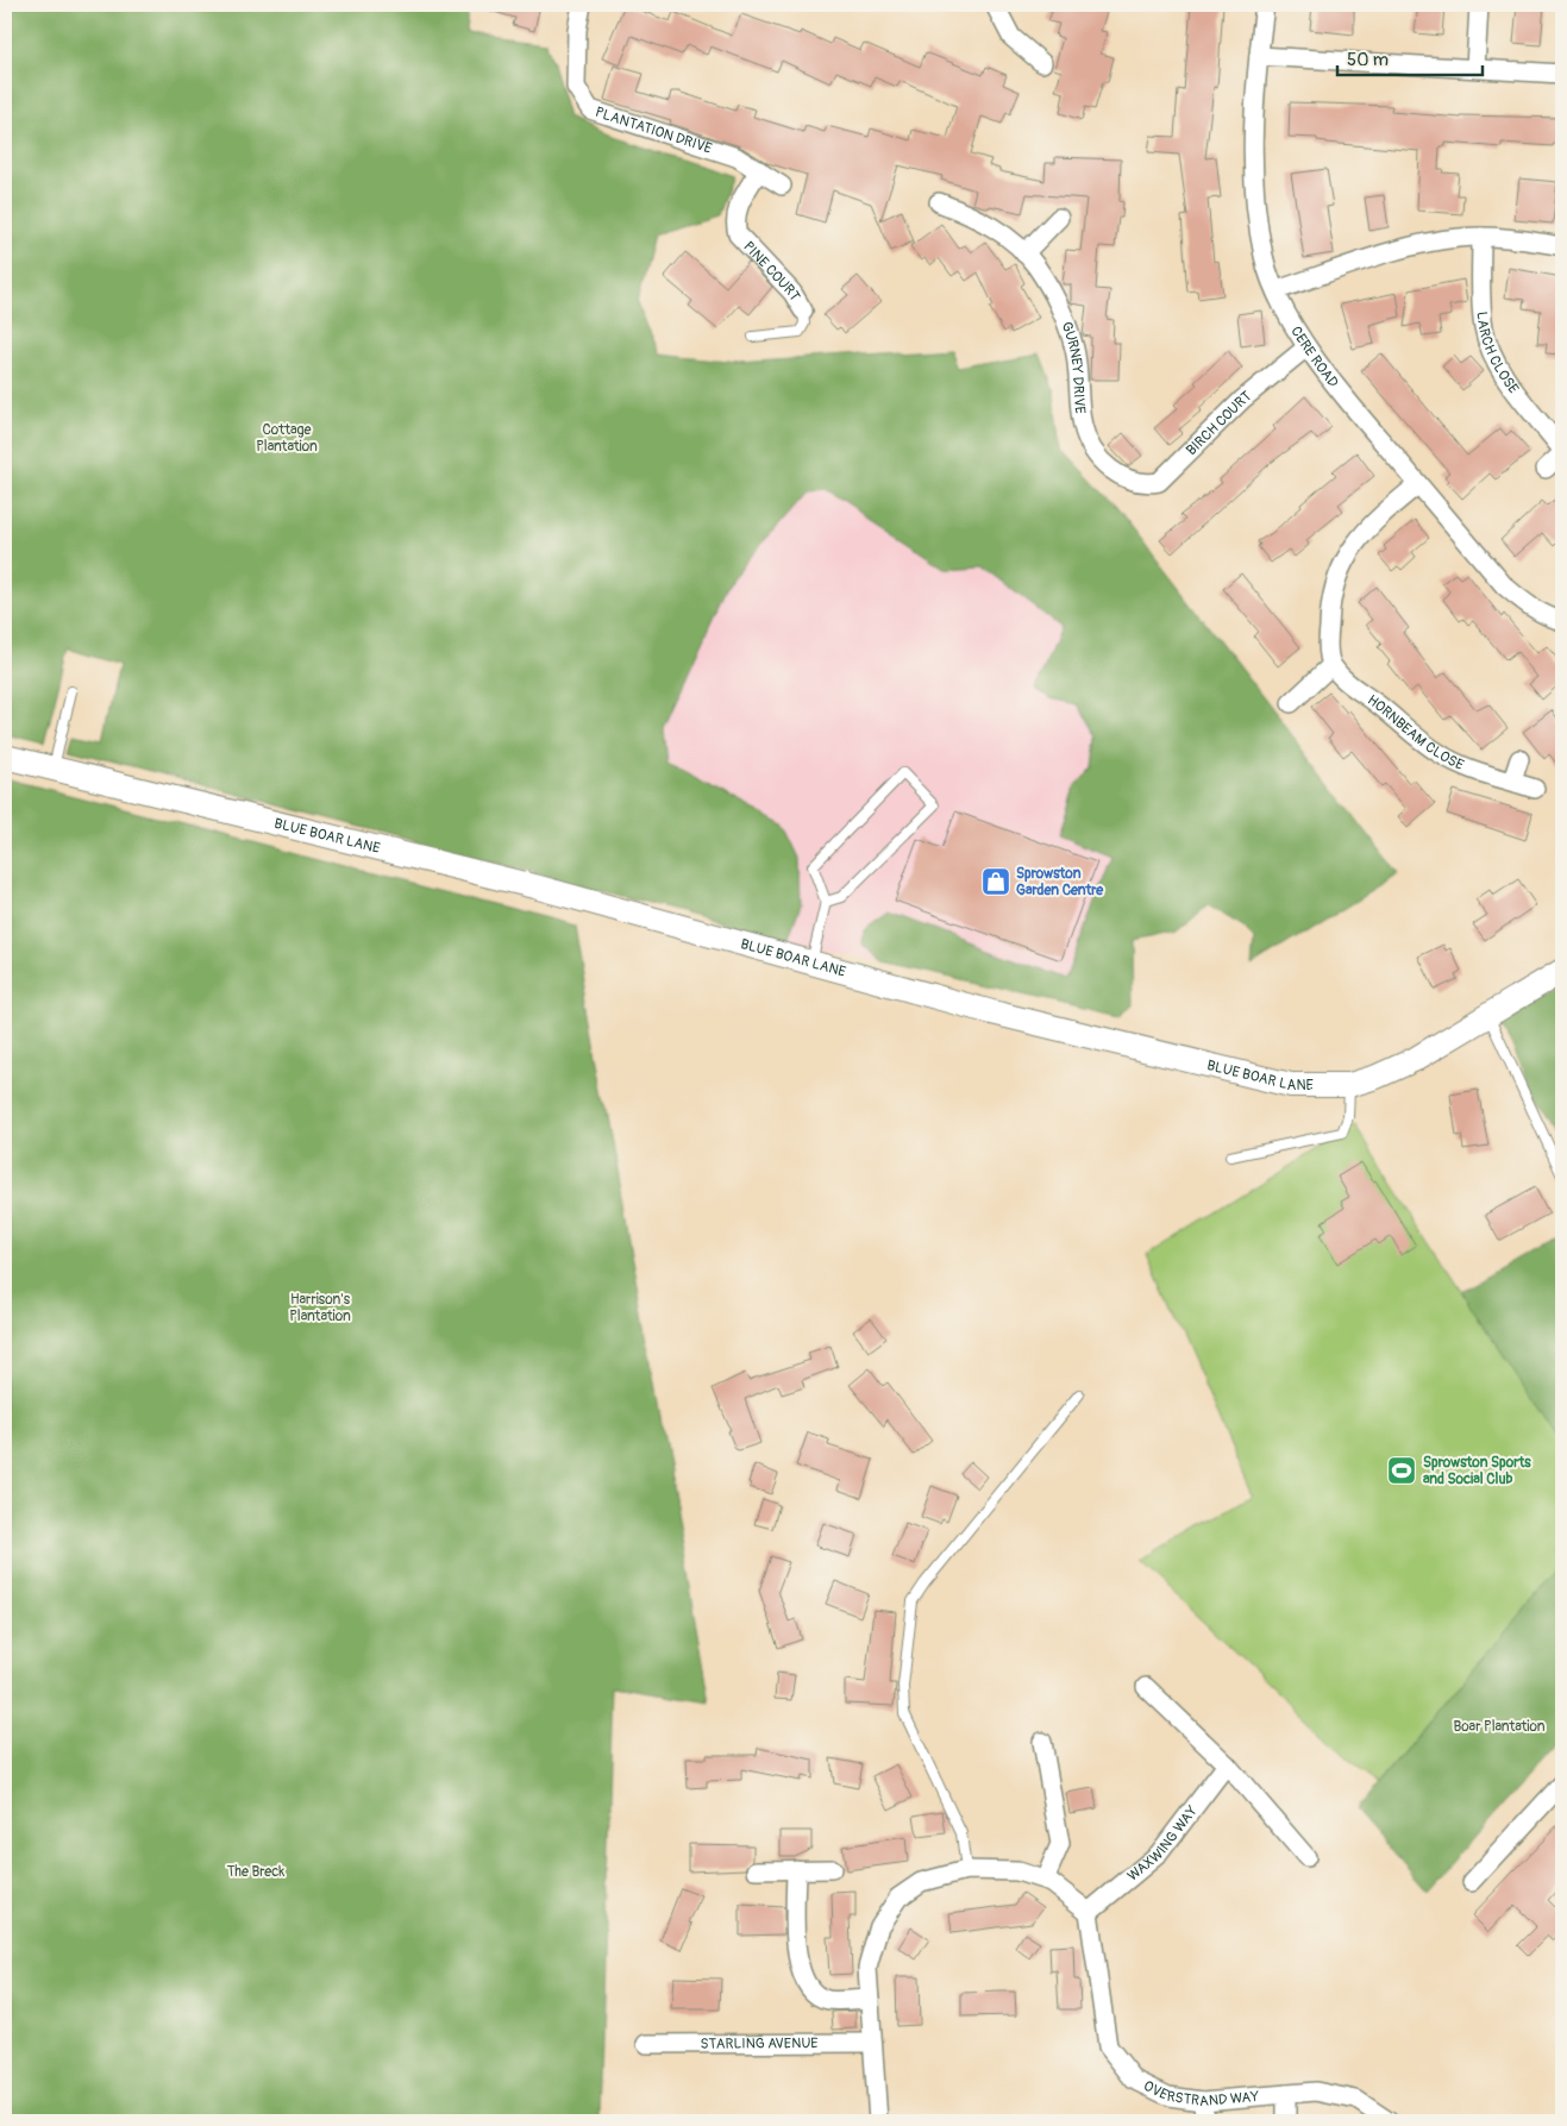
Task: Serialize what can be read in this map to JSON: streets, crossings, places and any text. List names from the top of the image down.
{
  "streets": {
    "street": [
      "PLANTATION DRIVE",
      "PINE COURT",
      "LARCH CLOSE",
      "CERE ROAD",
      "GURNEY DRIVE",
      "BIRCH COURT",
      "HORNBEAM CLOSE",
      "BLUE BOAR LANE",
      "WAXWING WAY",
      "STARLING AVENUE",
      "OVERSTRAND WAY"
    ]
  },
  "crossings": [
    ["PLANTATION DRIVE", "PINE COURT"],
    ["CERE ROAD", "BIRCH COURT"],
    ["GURNEY DRIVE", "BIRCH COURT"],
    ["WAXWING WAY", "OVERSTRAND WAY"]
  ],
  "parks": [
    "Cottage Plantation",
    "Harrison's Plantation",
    "Boar Plantation",
    "The Breck"
  ],
  "places": {
    "shop": ["Sprowston Garden Centre"],
    "sports": ["Sprowston Sports and Social Club"]
  },
  "scale_bar": "50 m"
}
